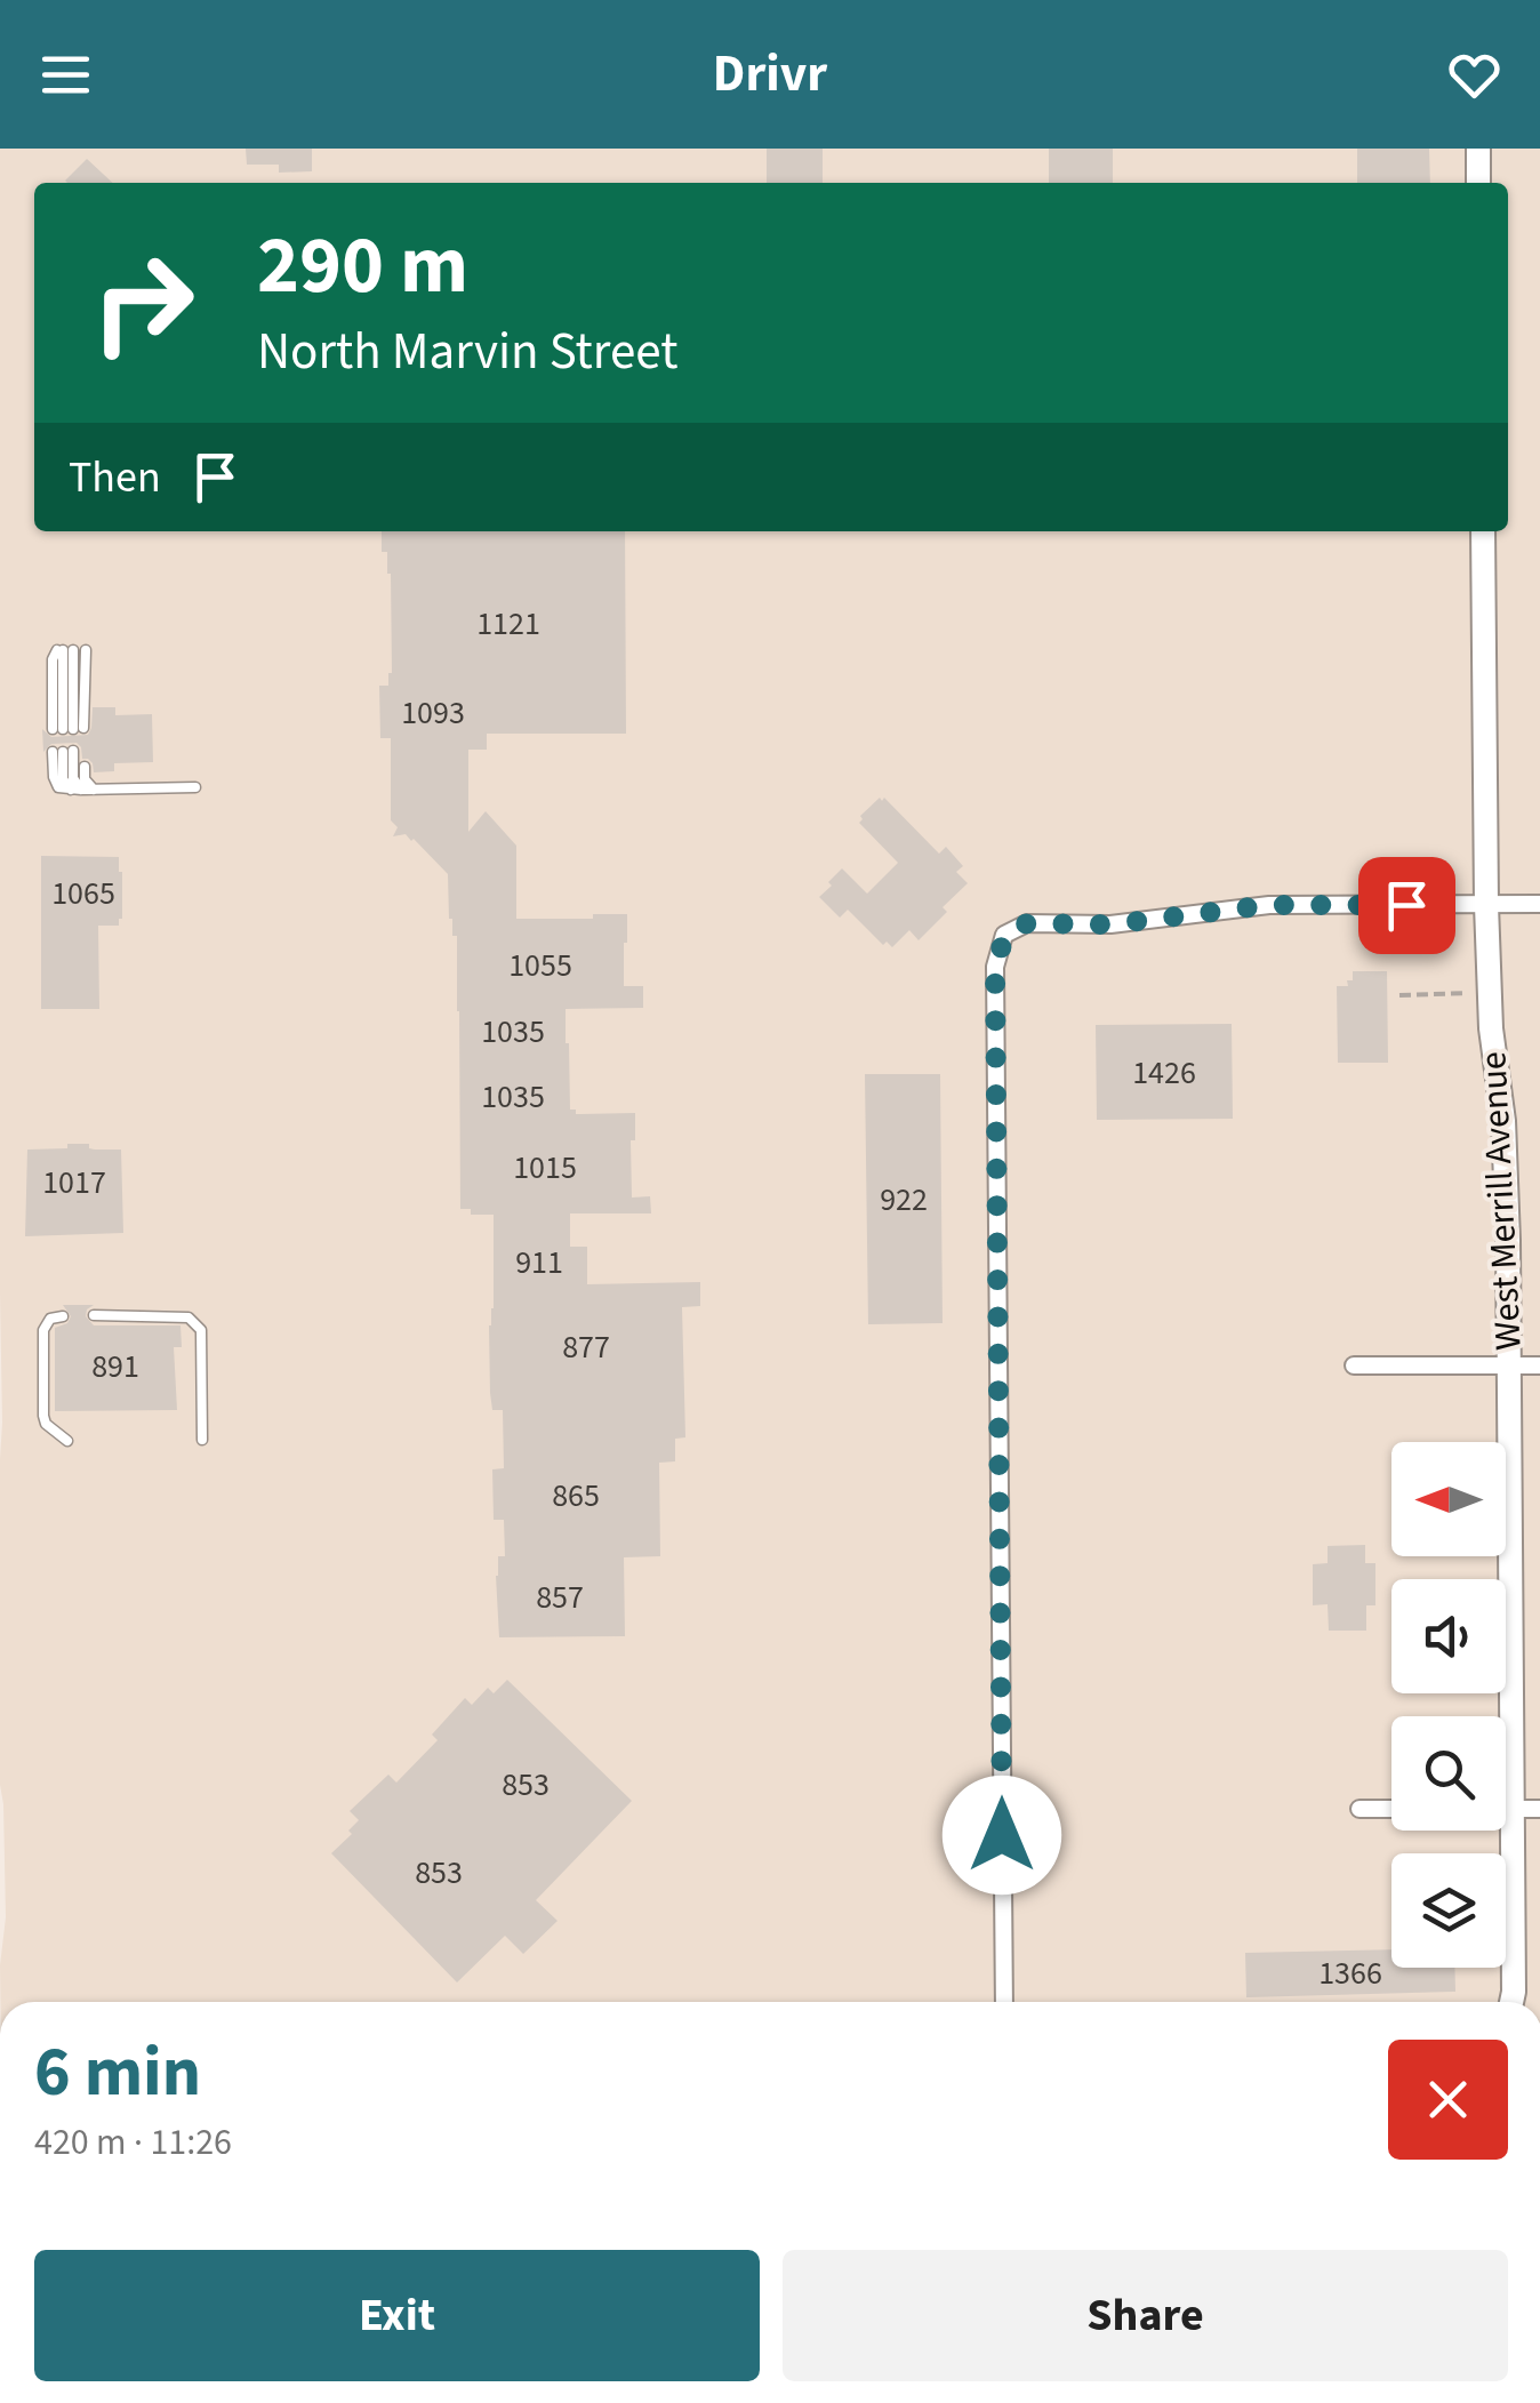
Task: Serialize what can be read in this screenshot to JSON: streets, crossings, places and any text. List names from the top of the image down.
{
  "streets": {
    "street": ["West Merrill Avenue"]
  },
  "house_numbers": [
    "1121",
    "1093",
    "1065",
    "1055",
    "1035",
    "1426",
    "1035",
    "1015",
    "1017",
    "922",
    "911",
    "877",
    "891",
    "865",
    "857",
    "853",
    "853",
    "1366"
  ],
  "north": "left",
  "page": {
    "header": "Drivr",
    "turn": ["290 m", "North Marvin Street"],
    "then": "Then",
    "heading": ["6 min", "420 m · 11:26"],
    "buttons": ["Exit", "Share"]
  }
}
